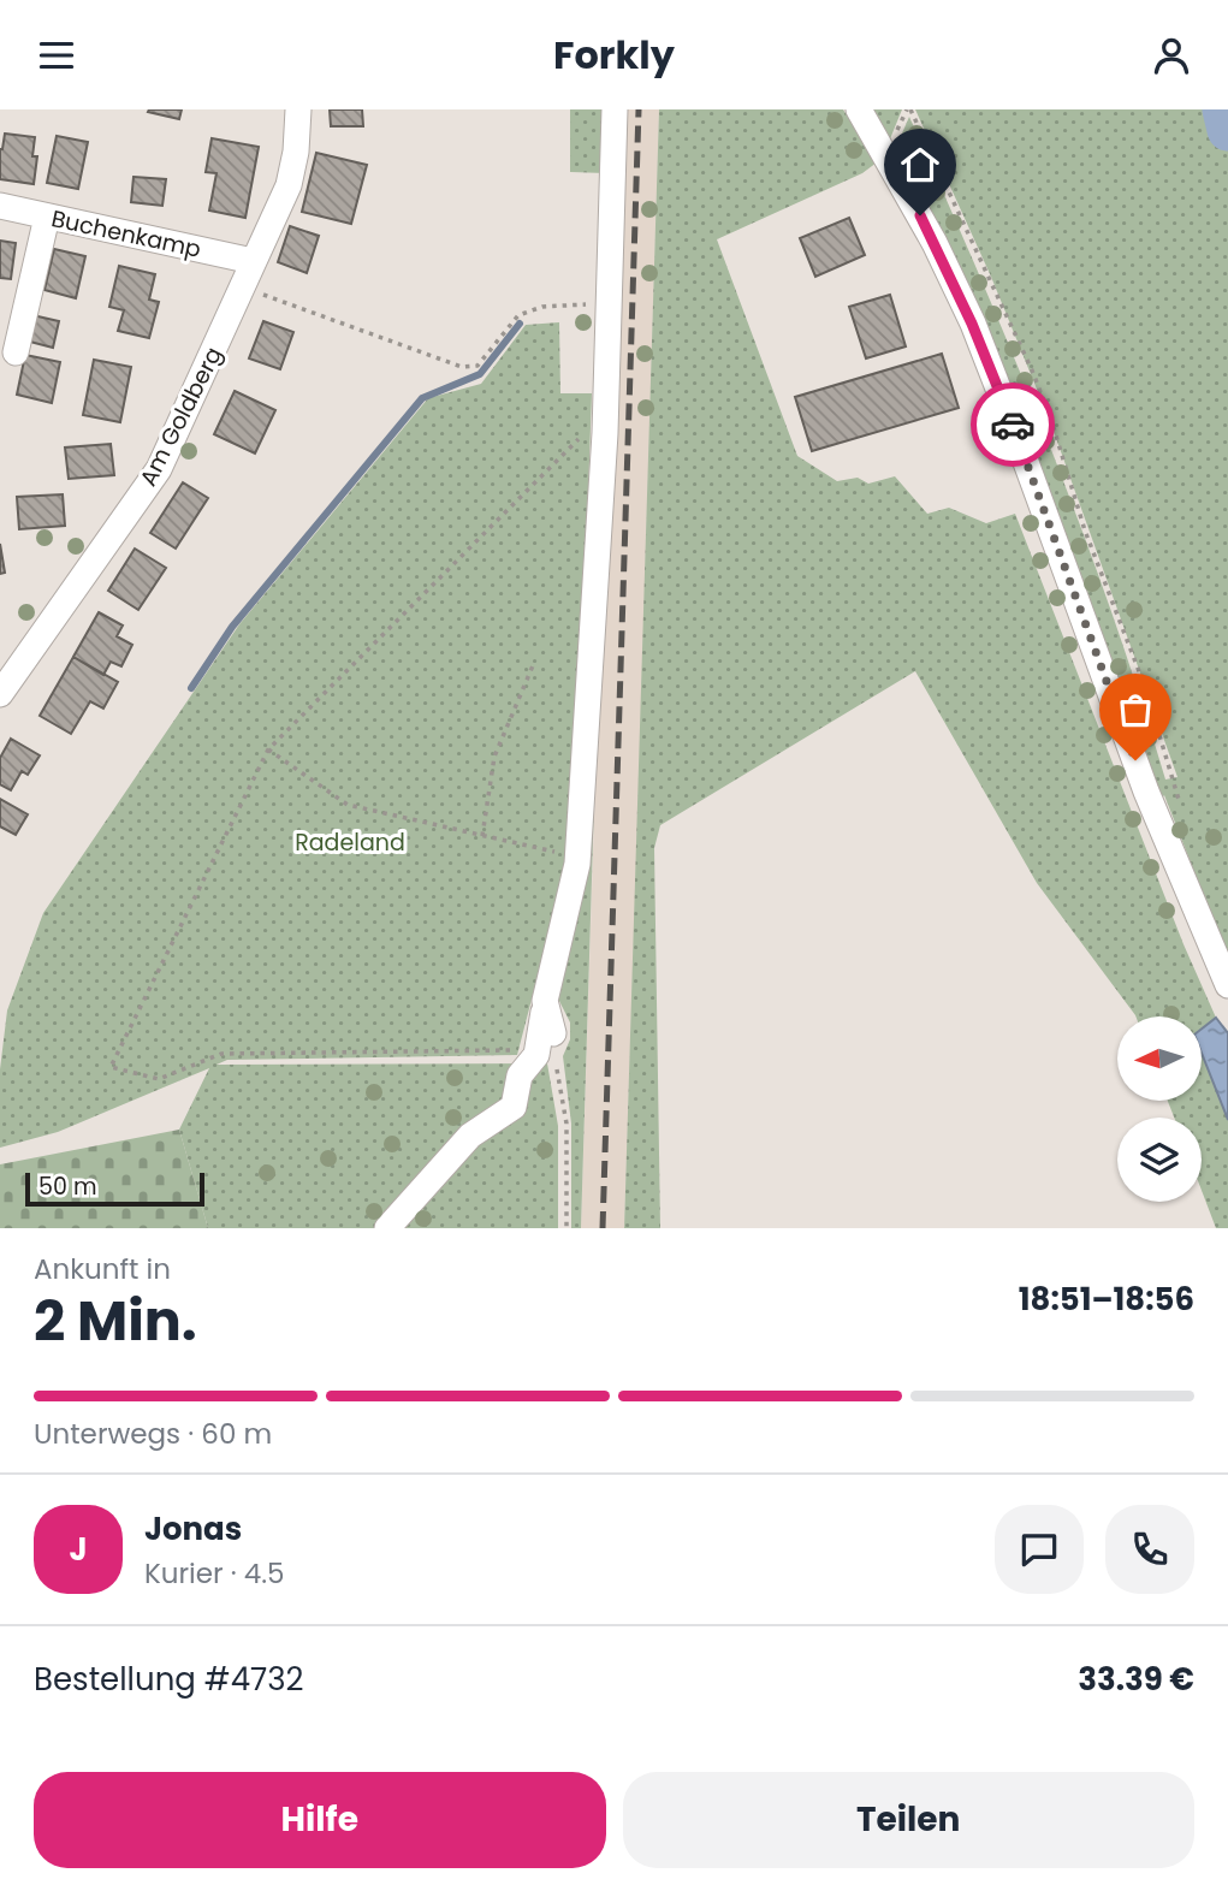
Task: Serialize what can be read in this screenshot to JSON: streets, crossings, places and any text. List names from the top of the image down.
{
  "streets": {
    "street": ["Buchenkamp", "Am Goldberg"]
  },
  "crossings": [
    ["Buchenkamp", "Am Goldberg"]
  ],
  "parks": ["Radeland"],
  "scale_bar": "50 m",
  "north": "left",
  "page": {
    "header": "Forkly",
    "scale": "50 m",
    "heading": ["2 Min.", "Ankunft in", "18:51–18:56"],
    "panel": [
      "Jonas",
      "Kurier · 4.5",
      "Bestellung #4732",
      "33.39 €"
    ],
    "bar": "Unterwegs · 60 m",
    "round": "J",
    "buttons": ["Hilfe", "Teilen"]
  }
}
